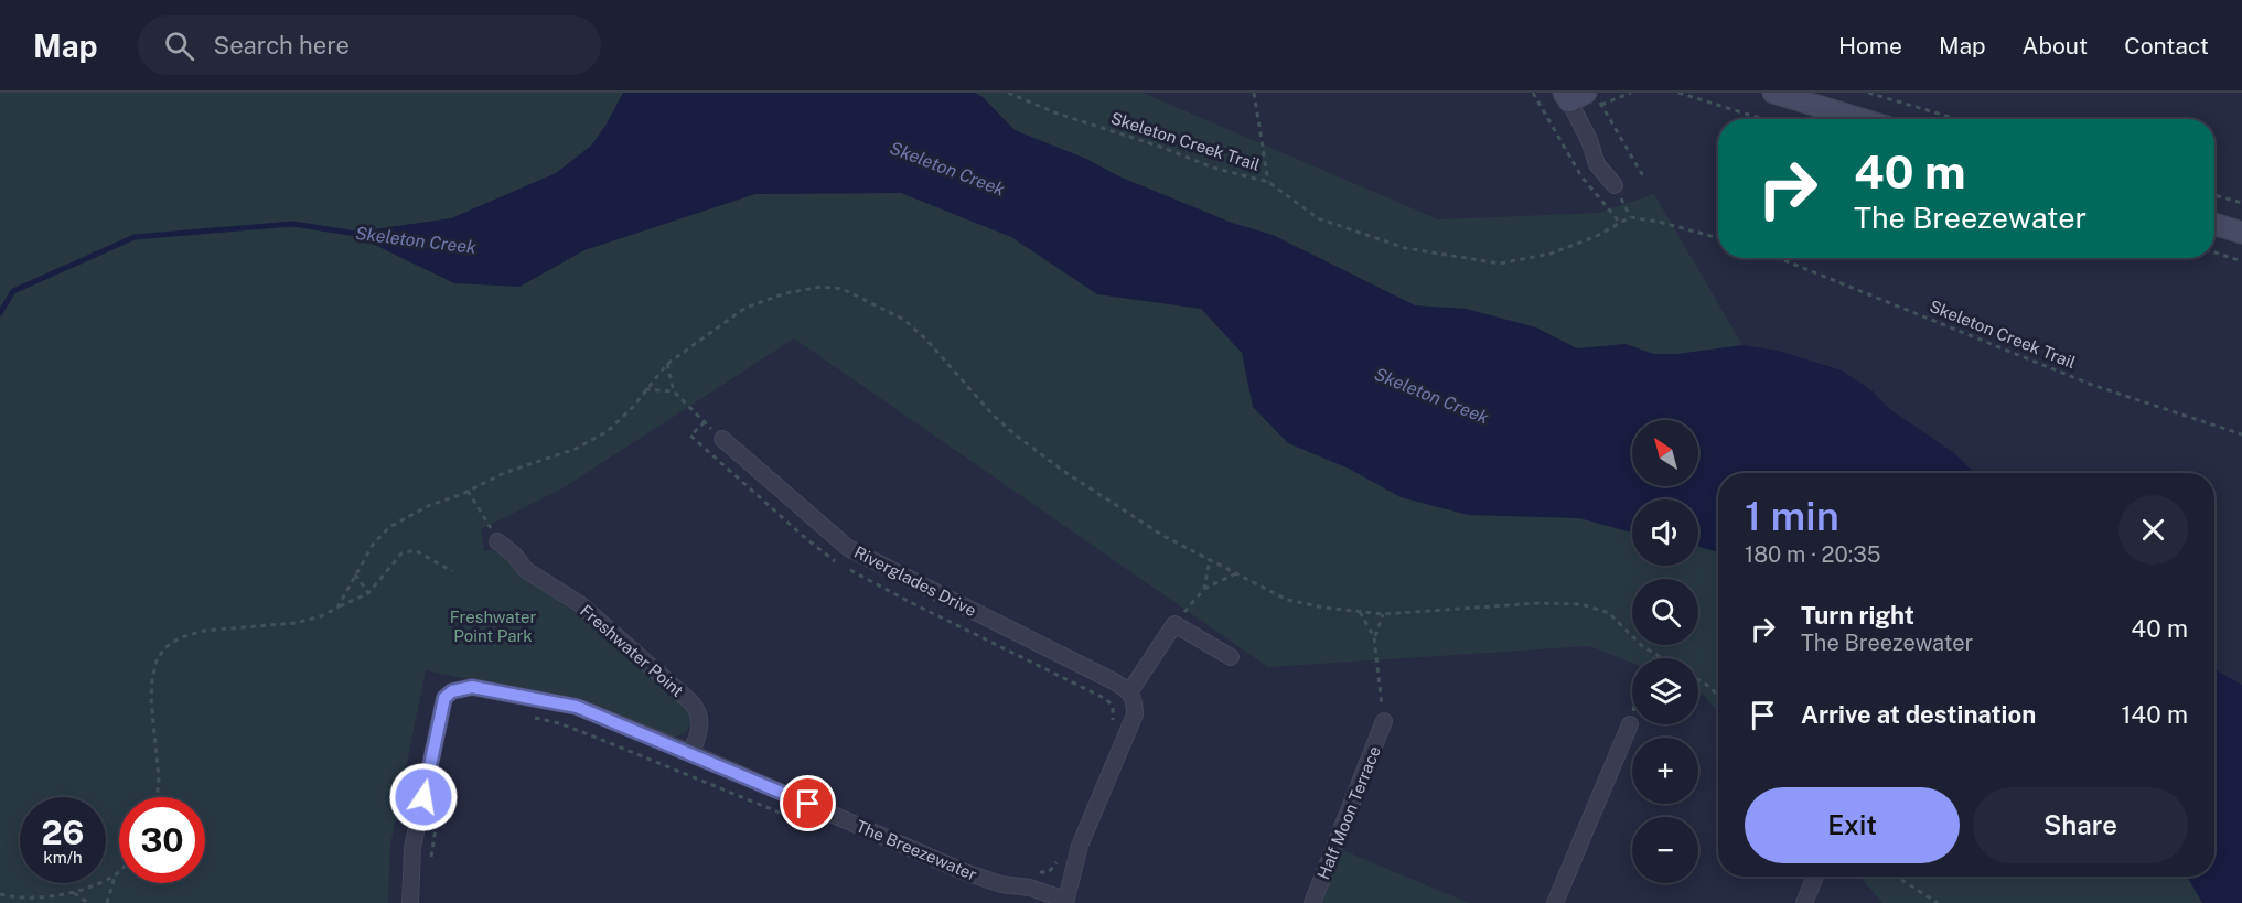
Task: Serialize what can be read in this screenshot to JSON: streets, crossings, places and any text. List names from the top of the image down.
{
  "streets": {
    "street": [
      "Riverglades Drive",
      "Freshwater Point",
      "Half Moon Terrace",
      "The Breezewater"
    ],
    "path": ["Skeleton Creek Trail"]
  },
  "crossings": [
    ["Freshwater Point", "The Breezewater"]
  ],
  "water": ["Skeleton Creek"],
  "parks": ["Freshwater Point Park"],
  "north": "top left",
  "page": {
    "header": "Map",
    "search": "Search here",
    "nav": [
      "Home",
      "Map",
      "About",
      "Contact"
    ],
    "turn": ["40 m", "The Breezewater"],
    "map_buttons": ["+", "−"],
    "heading": ["1 min", "180 m · 20:35"],
    "list": [
      {
        "name": "Turn right",
        "note": "The Breezewater",
        "value": "40 m"
      },
      {
        "name": "Arrive at destination",
        "value": "140 m"
      }
    ],
    "buttons": ["Exit", "Share"],
    "speed": "26 km/h",
    "limit": "30"
  }
}
